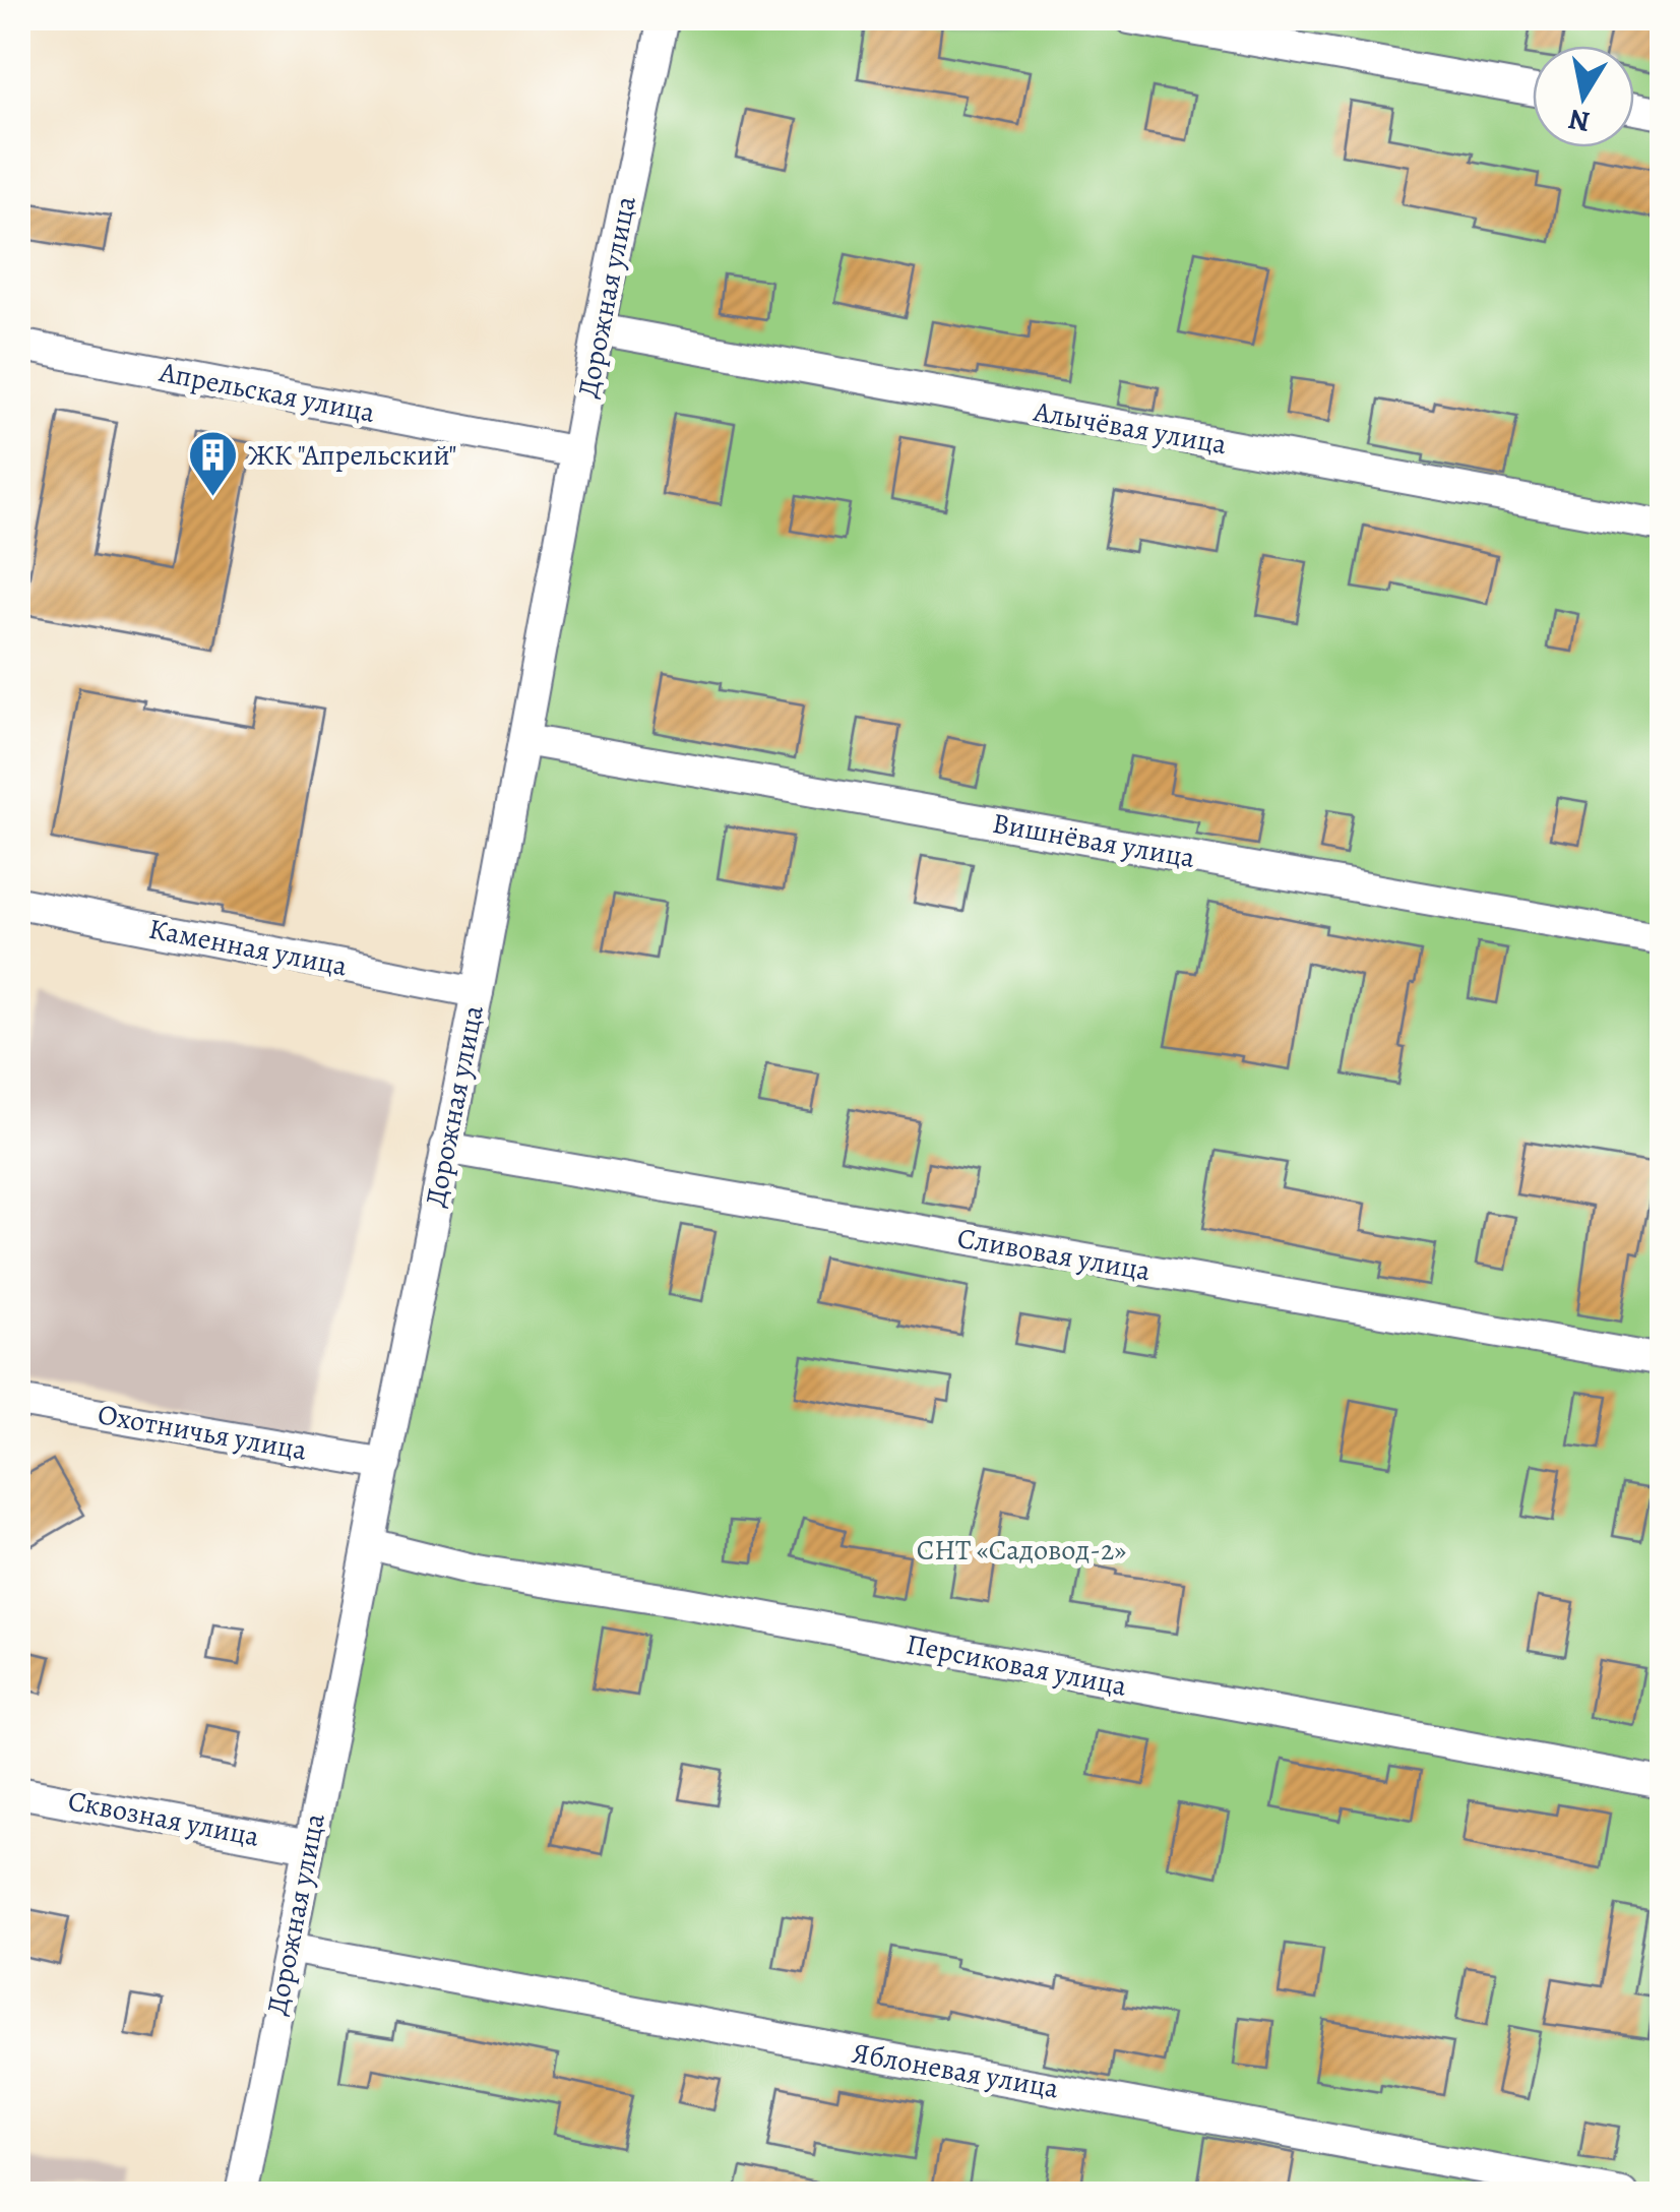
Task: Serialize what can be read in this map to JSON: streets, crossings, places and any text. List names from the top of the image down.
{
  "streets": {
    "street": [
      "Дорожная улица",
      "Апрельская улица",
      "Алычёвая улица",
      "Вишнёвая улица",
      "Каменная улица",
      "Сливовая улица",
      "Охотничья улица",
      "Персиковая улица",
      "Сквозная улица",
      "Яблоневая улица"
    ]
  },
  "crossings": [
    ["Дорожная улица", "Апрельская улица"],
    ["Дорожная улица", "Алычёвая улица"],
    ["Дорожная улица", "Вишнёвая улица"],
    ["Дорожная улица", "Каменная улица"],
    ["Дорожная улица", "Сливовая улица"],
    ["Дорожная улица", "Охотничья улица"],
    ["Дорожная улица", "Персиковая улица"],
    ["Дорожная улица", "Сквозная улица"],
    ["Дорожная улица", "Яблоневая улица"]
  ],
  "parks": ["СНТ «Садовод-2»"],
  "places": {
    "building": ["ЖК \"Апрельский\""]
  },
  "north": "bottom"
}
